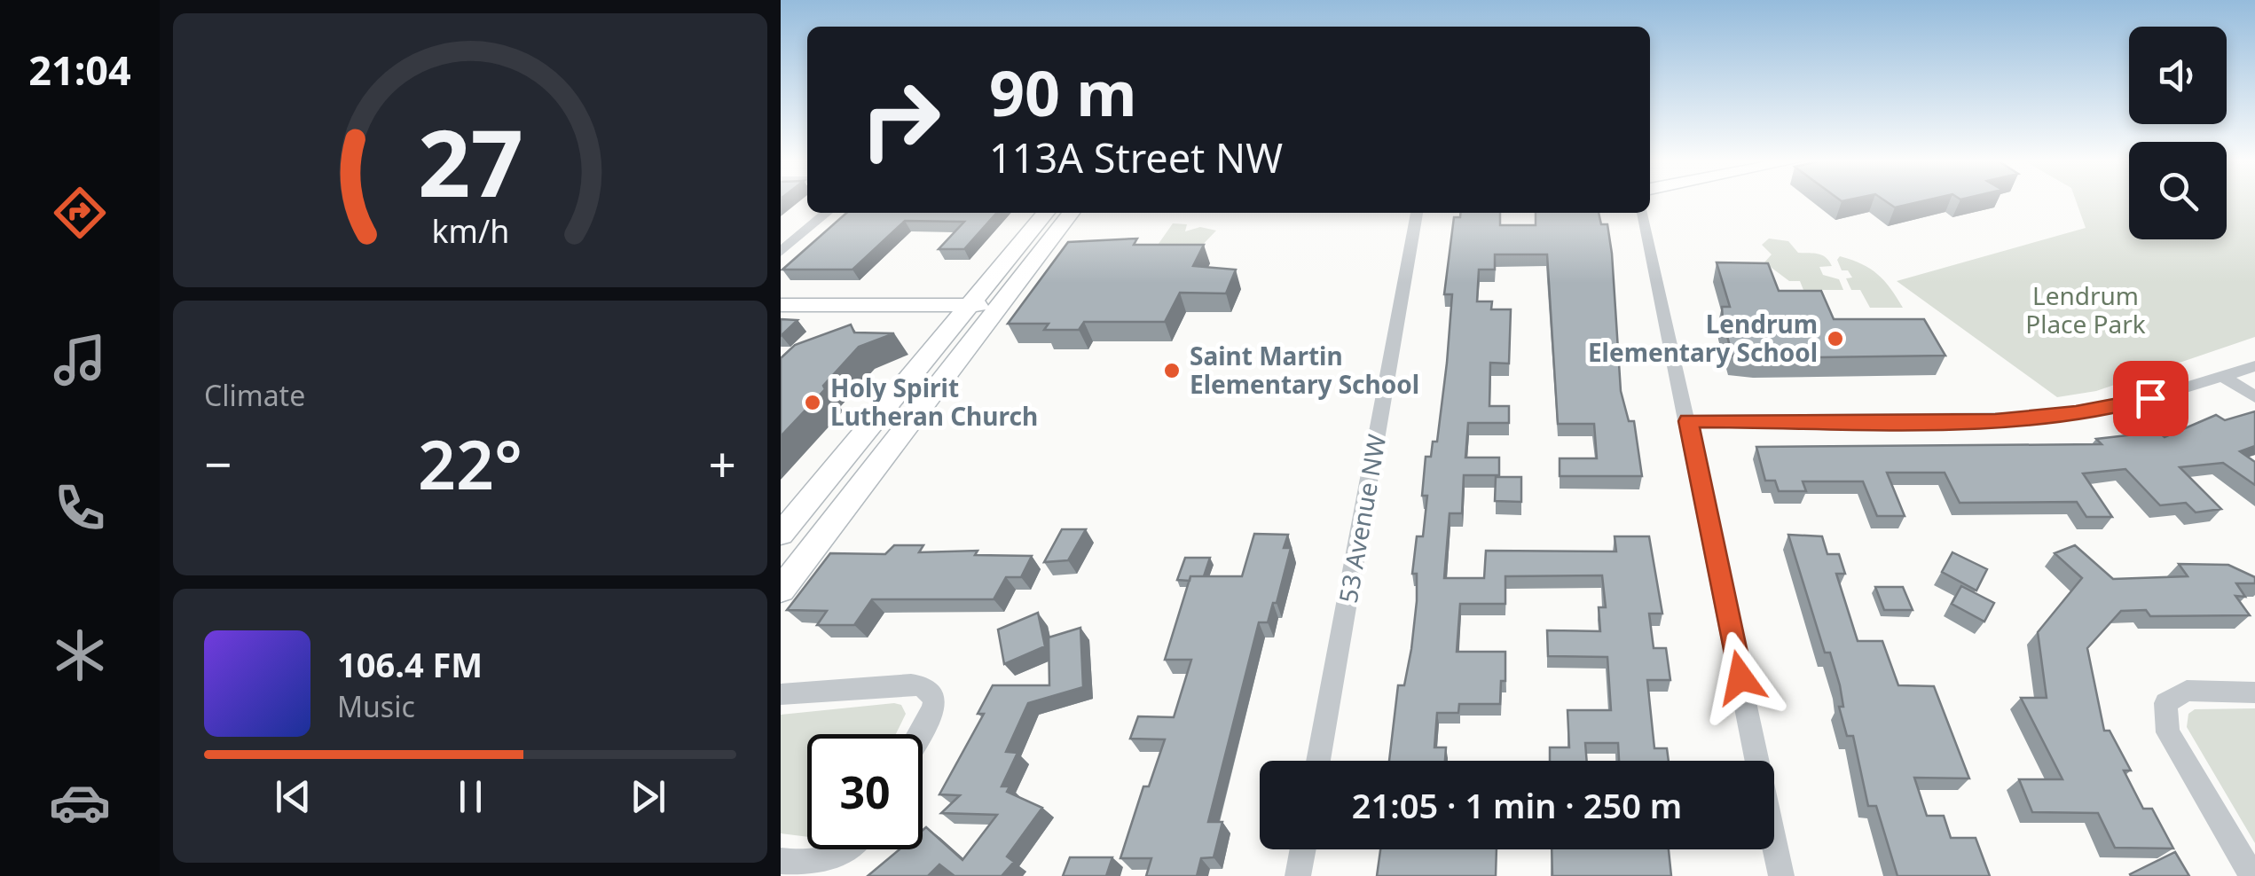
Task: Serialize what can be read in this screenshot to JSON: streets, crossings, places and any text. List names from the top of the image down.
{
  "streets": {
    "street": ["53 Avenue NW"]
  },
  "parks": ["Lendrum Place Park"],
  "places": ["Lendrum Elementary School", "Saint Martin Elementary School", "Holy Spirit Lutheran Church"],
  "page": {
    "tabs": "21:04",
    "turn": ["90 m", "113A Street NW"],
    "tile": "Climate",
    "heat": ["−", "22°", "+"],
    "song": ["106.4 FM", "Music"],
    "limit": "30",
    "trip": "21:05 · 1 min · 250 m",
    "gauge": ["27", "km/h"]
  }
}
